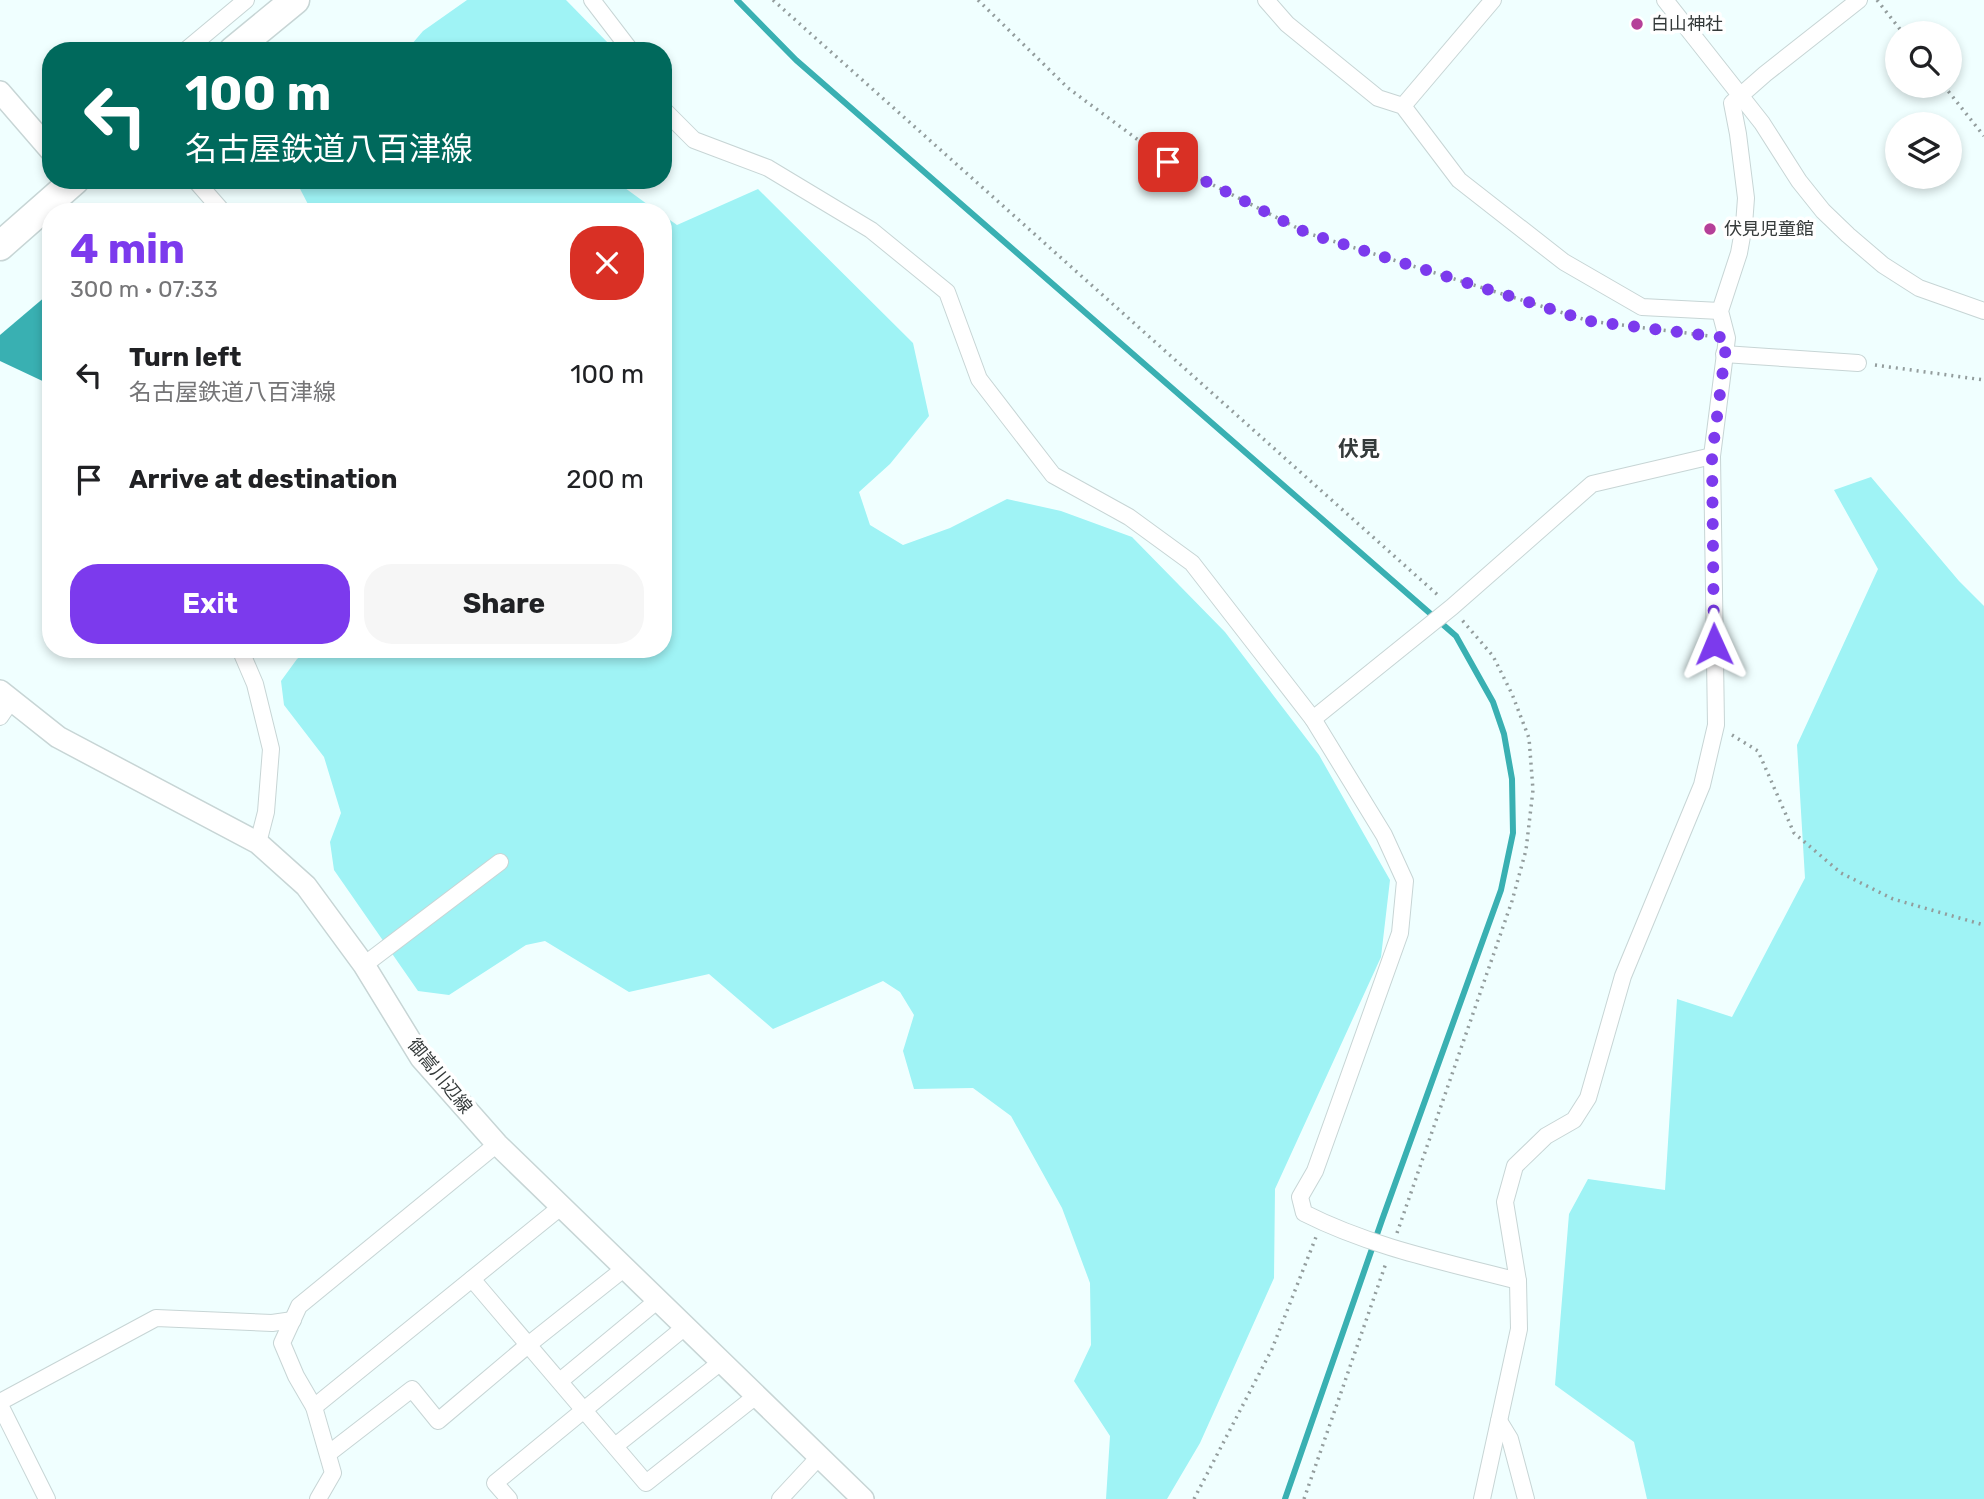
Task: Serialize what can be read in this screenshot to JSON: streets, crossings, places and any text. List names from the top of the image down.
{
  "streets": {
    "main road": ["御嵩川辺線"]
  },
  "districts": ["伏見"],
  "places": ["白山神社", "伏見児童館"],
  "page": {
    "turn": ["100 m", "名古屋鉄道八百津線"],
    "heading": ["4 min", "300 m · 07:33"],
    "list": [
      {
        "name": "Turn left",
        "note": "名古屋鉄道八百津線",
        "value": "100 m"
      },
      {
        "name": "Arrive at destination",
        "value": "200 m"
      }
    ],
    "buttons": ["Exit", "Share"]
  }
}
